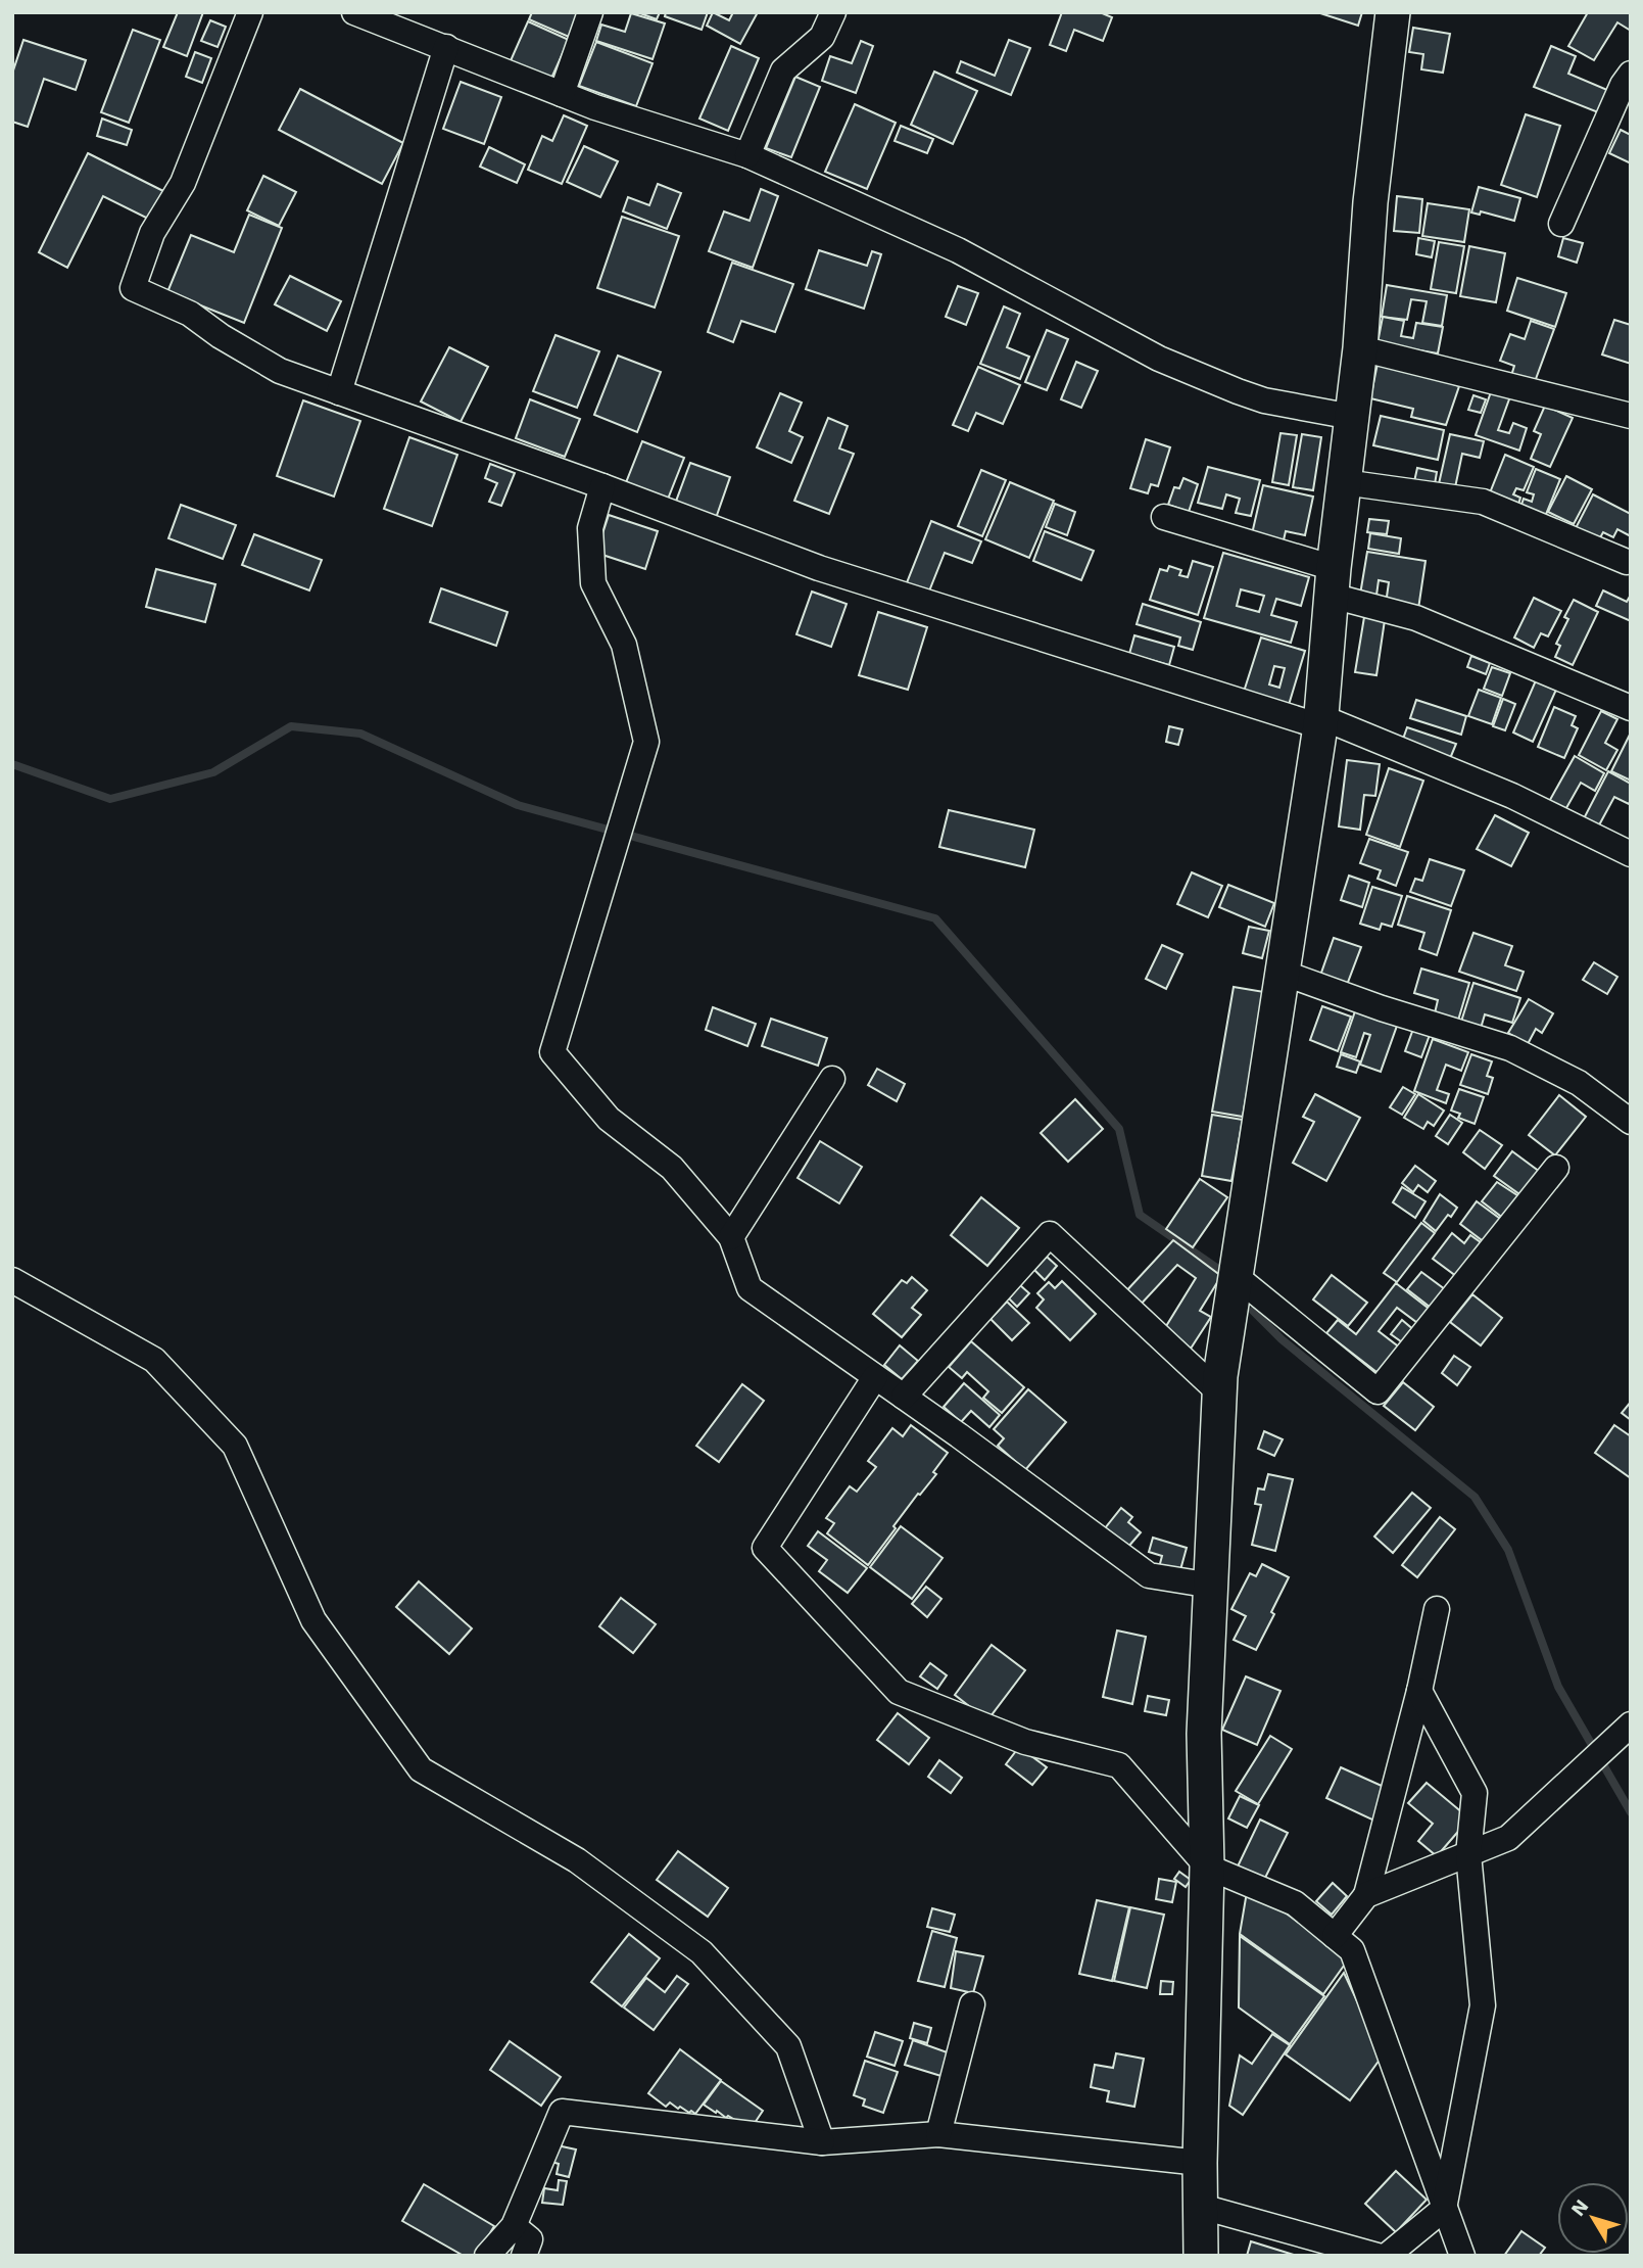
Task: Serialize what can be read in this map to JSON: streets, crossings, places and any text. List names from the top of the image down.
{
  "north": "top left"
}
